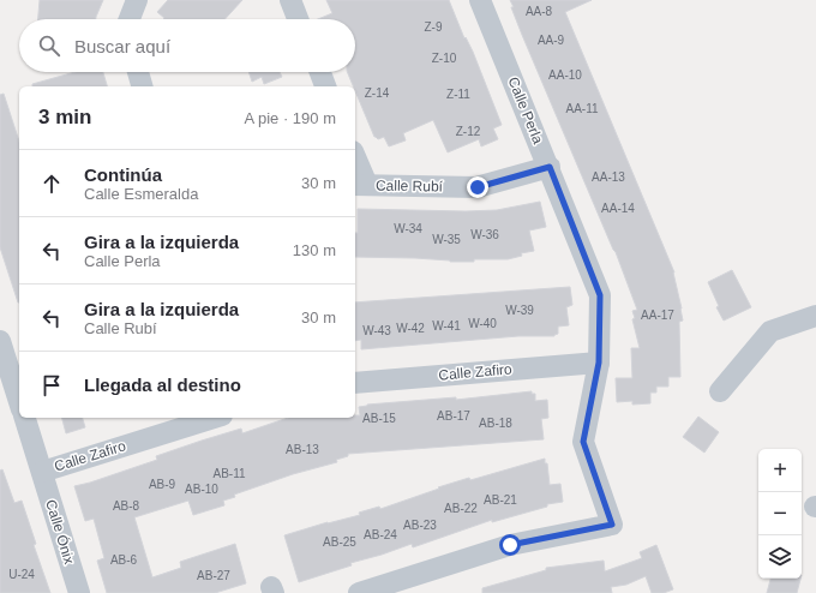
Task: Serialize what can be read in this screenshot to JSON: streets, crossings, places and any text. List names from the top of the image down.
{
  "streets": {
    "street": [
      "Calle Perla",
      "Calle Rubí",
      "Calle Zafiro",
      "Calle Ónix"
    ]
  },
  "crossings": [
    ["Calle Perla", "Calle Rubí"],
    ["Calle Perla", "Calle Zafiro"],
    ["Calle Zafiro", "Calle Ónix"]
  ],
  "house_numbers": [
    "AA-8",
    "Z-9",
    "AA-9",
    "Z-10",
    "AA-10",
    "Z-14",
    "Z-11",
    "AA-11",
    "Z-12",
    "AA-13",
    "AA-14",
    "W-34",
    "W-36",
    "W-35",
    "W-39",
    "AA-17",
    "W-40",
    "W-41",
    "W-42",
    "W-43",
    "AB-17",
    "AB-15",
    "AB-18",
    "AB-13",
    "AB-11",
    "AB-9",
    "AB-10",
    "AB-21",
    "AB-8",
    "AB-22",
    "AB-23",
    "AB-24",
    "AB-25",
    "AB-6",
    "U-24",
    "AB-27"
  ],
  "page": {
    "search": "Buscar aquí",
    "heading": ["3 min", "A pie · 190 m"],
    "list": [
      ["Continúa", "Calle Esmeralda", "30 m"],
      ["Gira a la izquierda", "Calle Perla", "130 m"],
      ["Gira a la izquierda", "Calle Rubí", "30 m"],
      "Llegada al destino"
    ],
    "map_buttons": ["+", "−"]
  }
}
